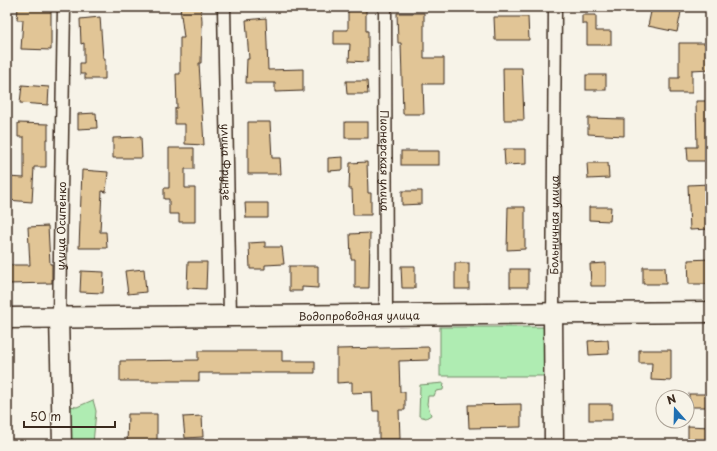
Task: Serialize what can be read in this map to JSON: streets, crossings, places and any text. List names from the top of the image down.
{
  "streets": {
    "main road": ["Водопроводная улица"],
    "street": [
      "Пионерская улица",
      "улица Фрунзе",
      "улица Осипенко",
      "Больничная улица"
    ]
  },
  "crossings": [
    ["Пионерская улица", "Водопроводная улица"],
    ["улица Фрунзе", "Водопроводная улица"],
    ["улица Осипенко", "Водопроводная улица"],
    ["Больничная улица", "Водопроводная улица"]
  ],
  "scale_bar": "50 m",
  "north": "top"
}
